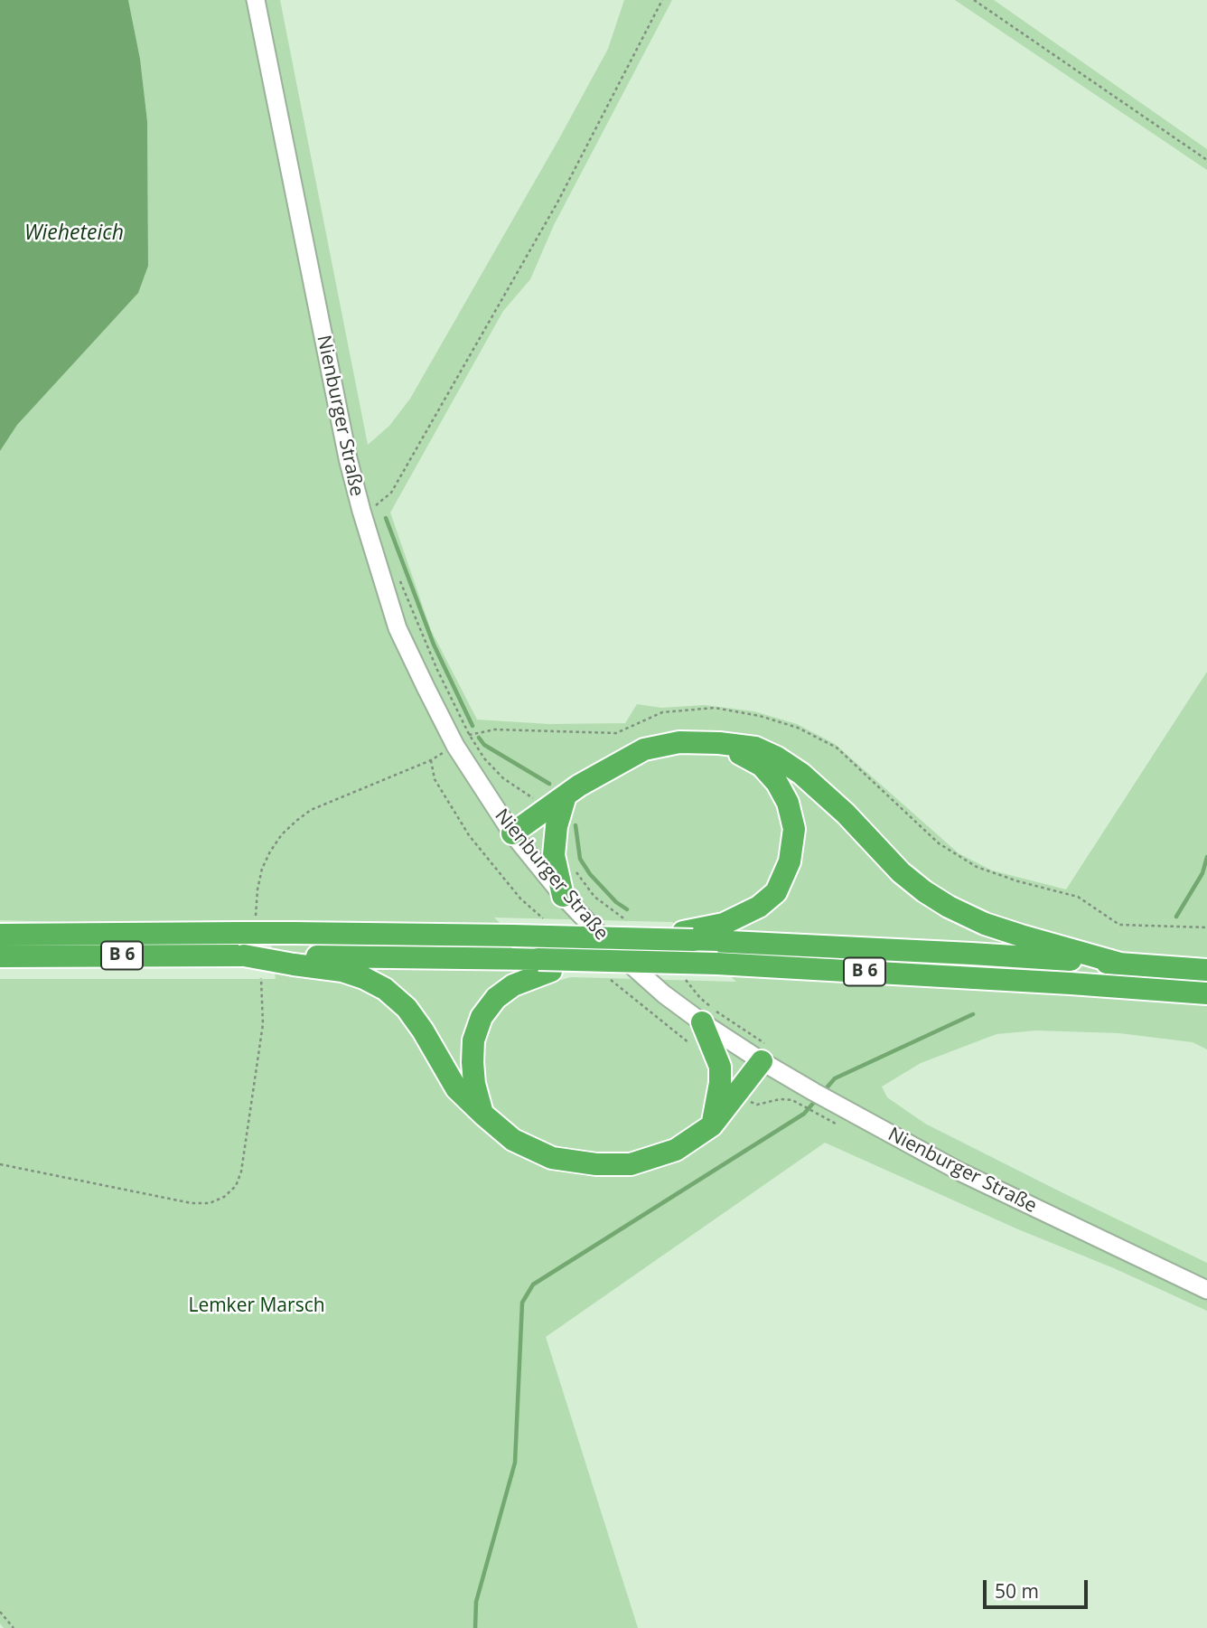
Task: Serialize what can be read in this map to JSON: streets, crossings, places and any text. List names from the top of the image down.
{
  "streets": {
    "highway": ["B 6"],
    "street": ["Nienburger Straße"]
  },
  "water": ["Wieheteich"],
  "parks": ["Lemker Marsch"],
  "scale_bar": "50 m"
}
